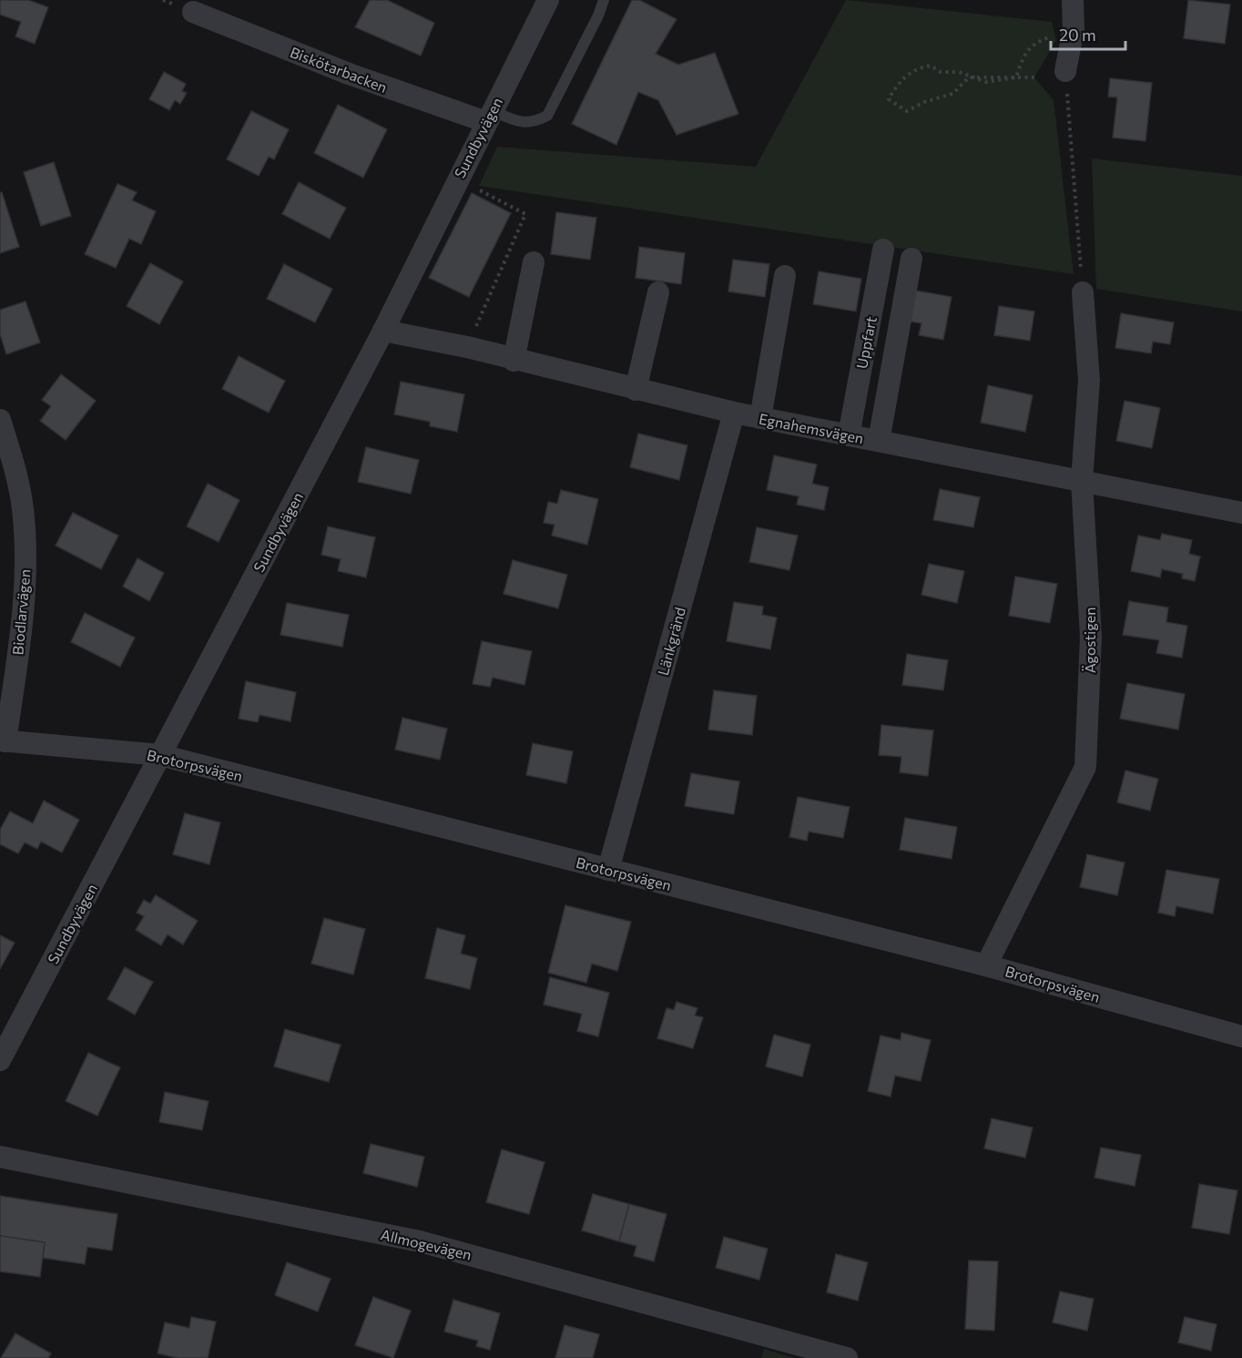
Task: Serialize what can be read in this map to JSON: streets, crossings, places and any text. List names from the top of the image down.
{
  "streets": {
    "street": [
      "Biskötarbacken",
      "Sundbyvägen",
      "Uppfart",
      "Egnahemsvägen",
      "Biodlarvägen",
      "Ägostigen",
      "Länkgränd",
      "Brotorpsvägen",
      "Allmogevägen"
    ]
  },
  "crossings": [
    ["Biskötarbacken", "Sundbyvägen"],
    ["Sundbyvägen", "Egnahemsvägen"],
    ["Sundbyvägen", "Brotorpsvägen"],
    ["Uppfart", "Egnahemsvägen"],
    ["Egnahemsvägen", "Ägostigen"],
    ["Egnahemsvägen", "Länkgränd"],
    ["Biodlarvägen", "Brotorpsvägen"],
    ["Ägostigen", "Brotorpsvägen"],
    ["Länkgränd", "Brotorpsvägen"]
  ],
  "scale_bar": "20 m"
}
